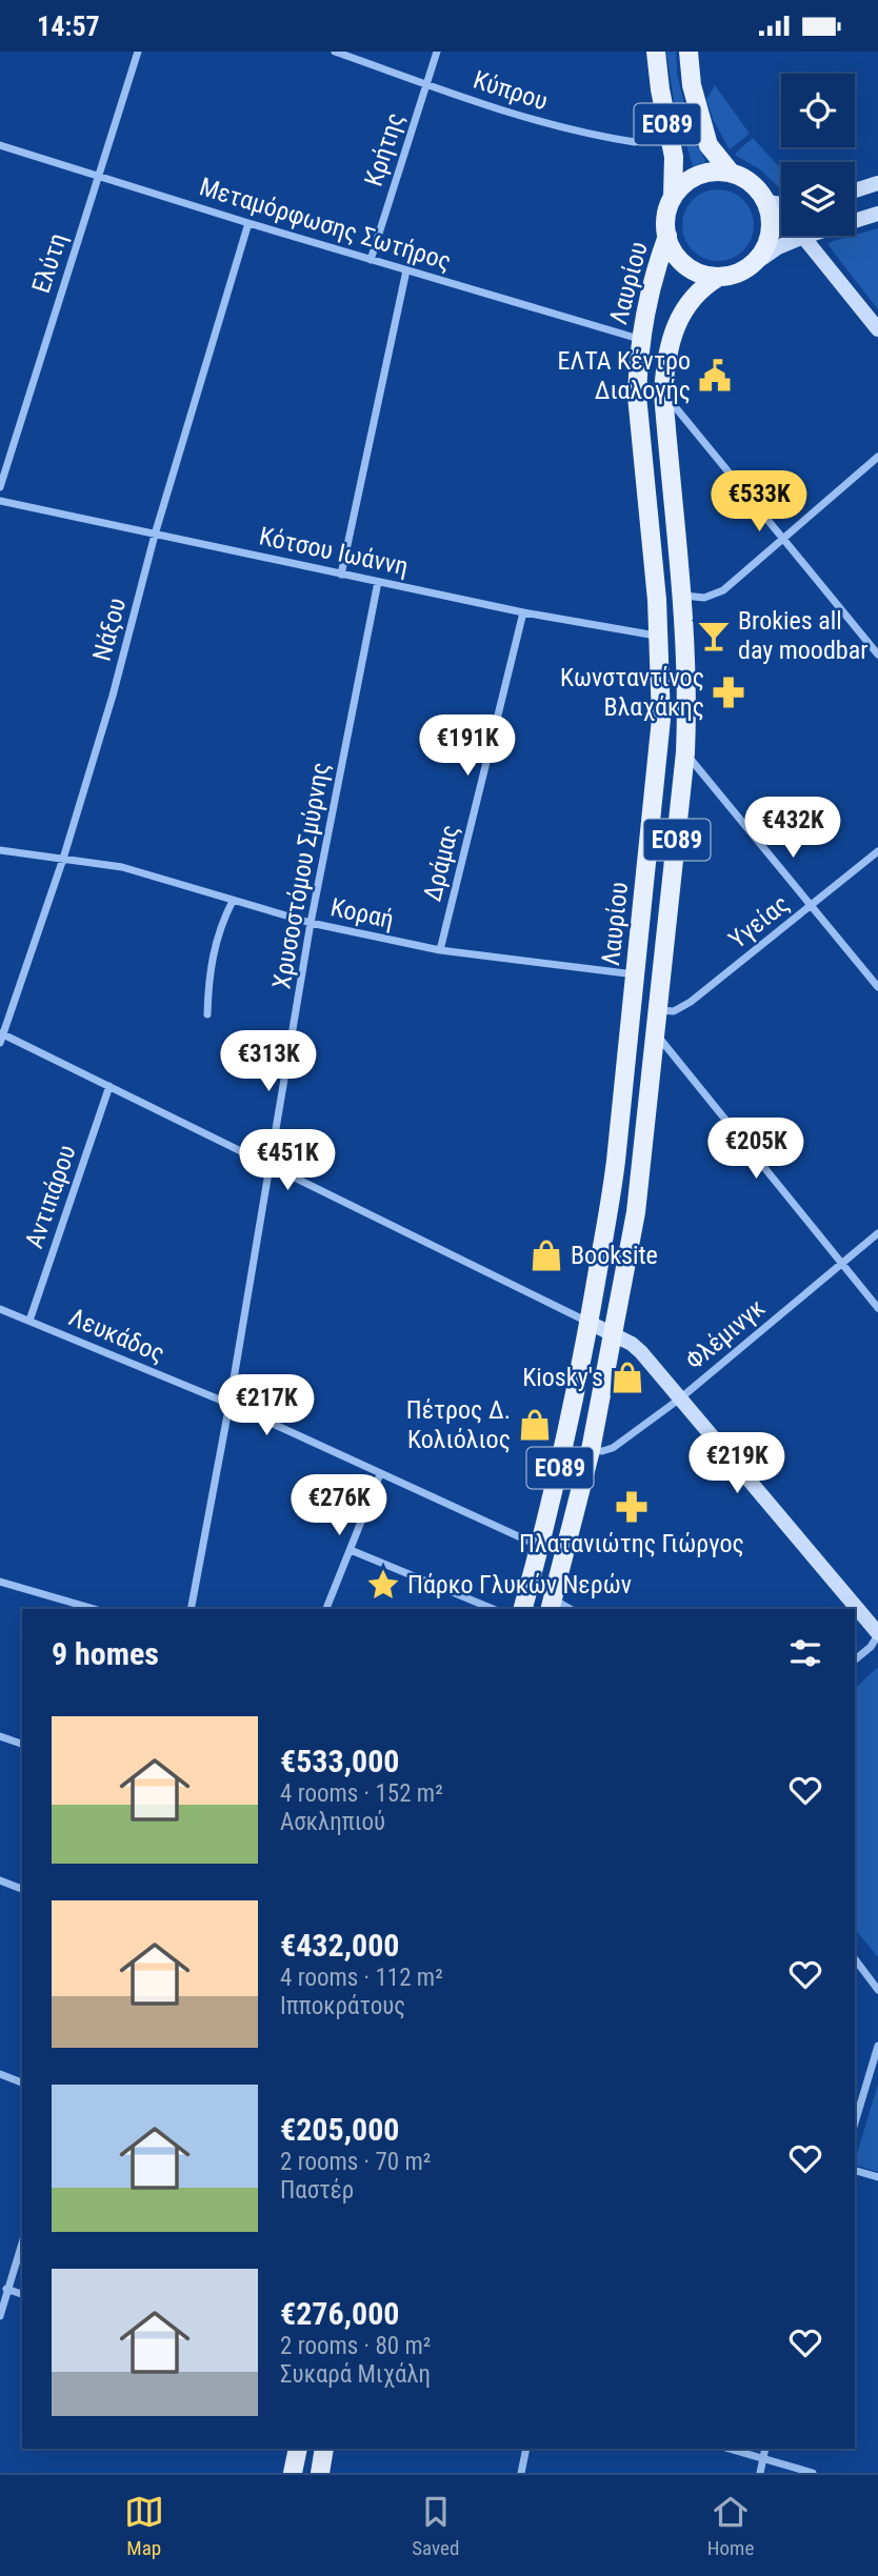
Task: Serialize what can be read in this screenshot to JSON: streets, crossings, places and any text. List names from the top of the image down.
{
  "streets": {
    "main road": ["ΕΟ89", "Λαυρίου"],
    "street": [
      "Κύπρου",
      "Κρήτης",
      "Μεταμόρφωσης Σωτήρος",
      "Ελύτη",
      "Κότσου Ιωάννη",
      "Νάξου",
      "Δράμας",
      "Χρυσοστόμου Σμύρνης",
      "Κοραή",
      "Υγείας",
      "Αντιπάρου",
      "Φλέμινγκ",
      "Λευκάδος"
    ]
  },
  "crossings": [
    ["Κύπρου", "Κρήτης"],
    ["ΕΟ89", "Λαυρίου"],
    ["Κρήτης", "Μεταμόρφωσης Σωτήρος"],
    ["Μεταμόρφωσης Σωτήρος", "Ελύτη"],
    ["Μεταμόρφωσης Σωτήρος", "Λαυρίου"],
    ["Μεταμόρφωσης Σωτήρος", "Νάξου"],
    ["Λαυρίου", "Κότσου Ιωάννη"],
    ["Λαυρίου", "Κοραή"],
    ["Λαυρίου", "Υγείας"],
    ["Λαυρίου", "Φλέμινγκ"],
    ["Λαυρίου", "Λευκάδος"],
    ["Κότσου Ιωάννη", "Νάξου"],
    ["Κότσου Ιωάννη", "Δράμας"],
    ["Κότσου Ιωάννη", "Χρυσοστόμου Σμύρνης"],
    ["Νάξου", "Κοραή"],
    ["Δράμας", "Κοραή"],
    ["Χρυσοστόμου Σμύρνης", "Κοραή"],
    ["Χρυσοστόμου Σμύρνης", "Λευκάδος"],
    ["Αντιπάρου", "Λευκάδος"]
  ],
  "places": {
    "public building": ["ΕΛΤΑ Κέντρο Διαλογής"],
    "bar": ["Brokies all day moodbar"],
    "pharmacy": ["Κωνσταντίνος Βλαχάκης", "Πλατανιώτης Γιώργος"],
    "shop": ["Booksite", "Kiosky's", "Πέτρος Δ. Κολιόλιος"],
    "place": ["Πάρκο Γλυκών Νερών"]
  },
  "page": {
    "status": "14:57",
    "price": [
      "€533K",
      "€191K",
      "€432K",
      "€313K",
      "€205K",
      "€451K",
      "€217K",
      "€219K",
      "€276K"
    ],
    "heading": "9 homes",
    "list": [
      {
        "name": "€533,000",
        "note": "4 rooms · 152 m² · Ασκληπιού"
      },
      {
        "name": "€432,000",
        "note": "4 rooms · 112 m² · Ιπποκράτους"
      },
      {
        "name": "€205,000",
        "note": "2 rooms · 70 m² · Παστέρ"
      },
      {
        "name": "€276,000",
        "note": "2 rooms · 80 m² · Συκαρά Μιχάλη"
      }
    ],
    "tabs": ["Map", "Saved", "Home"]
  }
}
